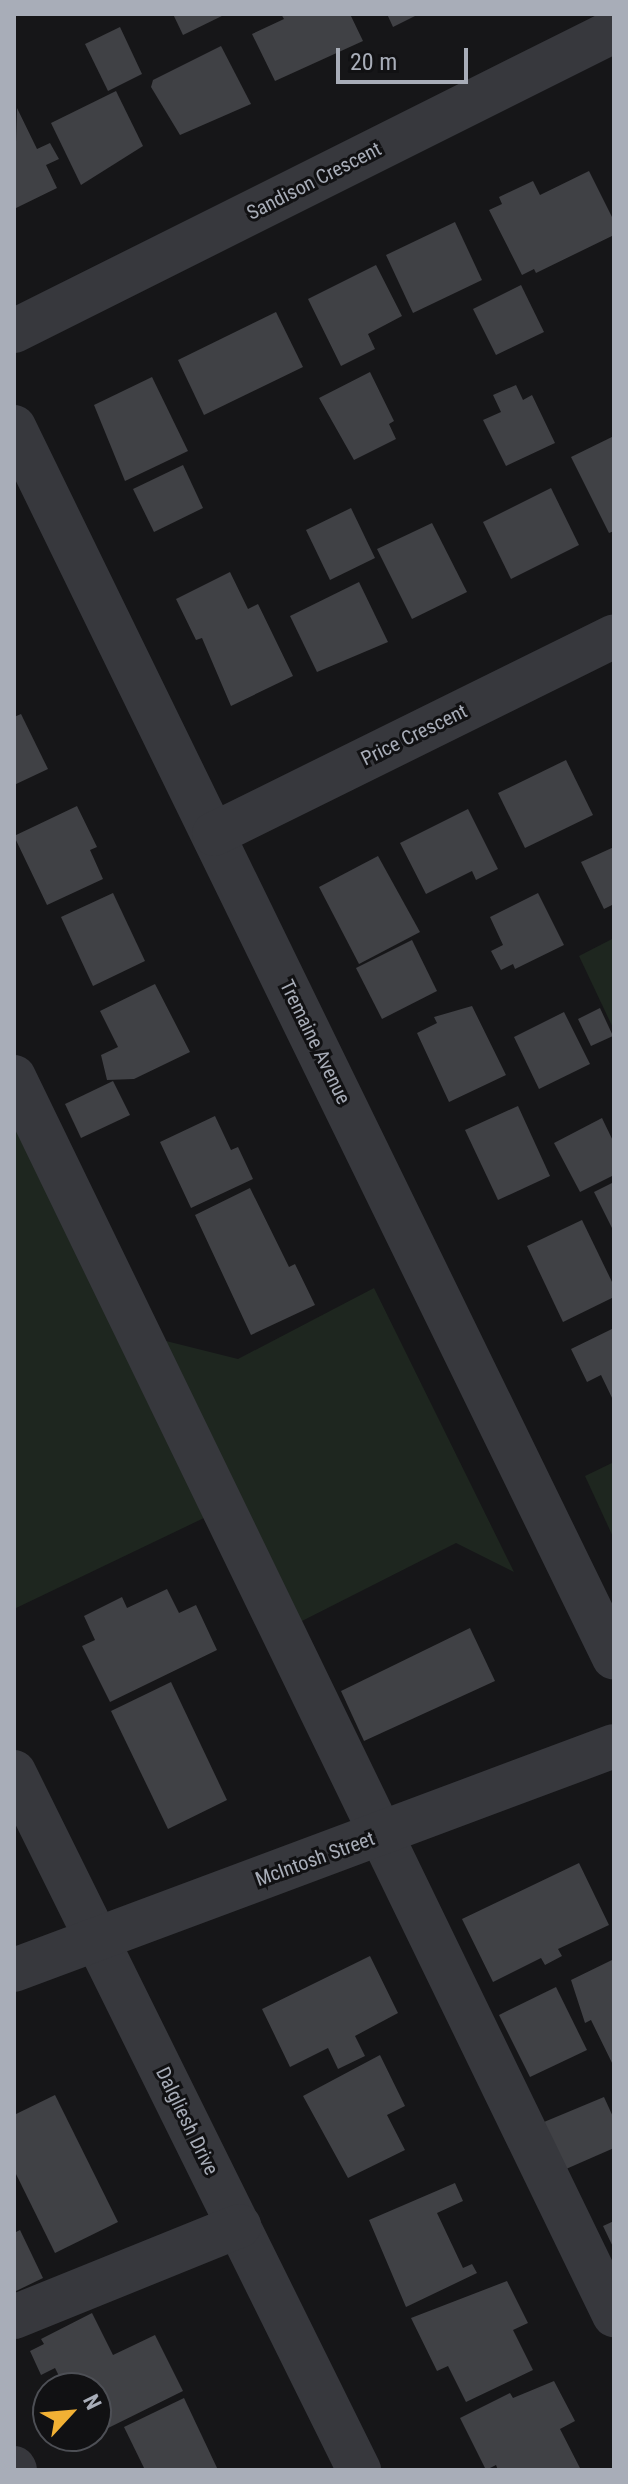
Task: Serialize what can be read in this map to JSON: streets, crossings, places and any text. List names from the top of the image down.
{
  "streets": {
    "street": [
      "Sandison Crescent",
      "Price Crescent",
      "Tremaine Avenue",
      "McIntosh Street",
      "Dalgliesh Drive"
    ]
  },
  "crossings": [
    ["Price Crescent", "Tremaine Avenue"],
    ["McIntosh Street", "Dalgliesh Drive"]
  ],
  "scale_bar": "20 m",
  "north": "top right"
}
